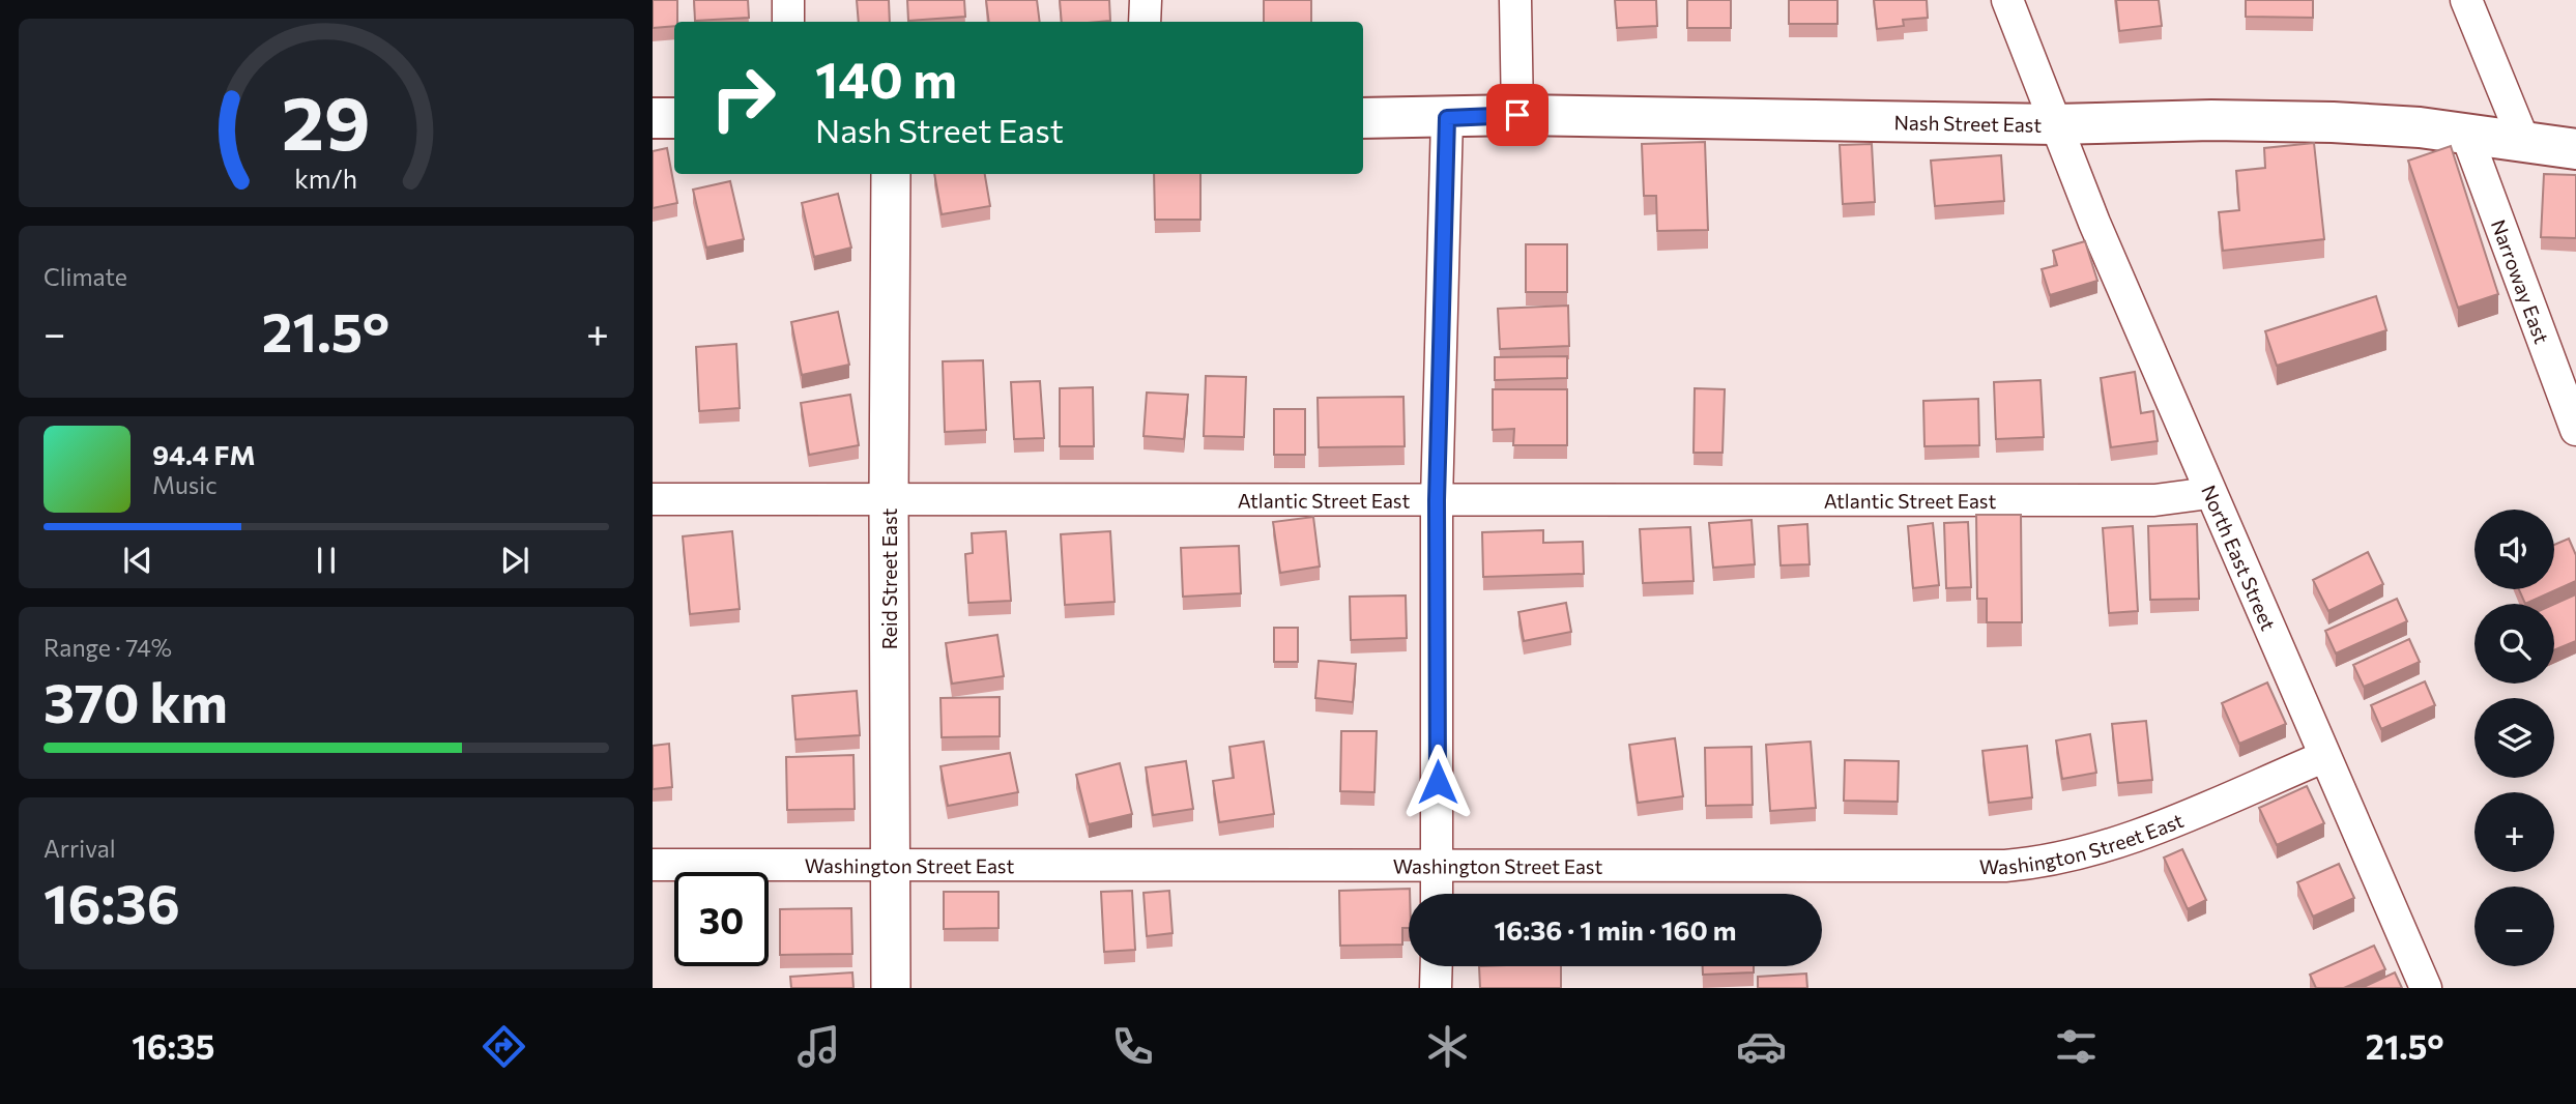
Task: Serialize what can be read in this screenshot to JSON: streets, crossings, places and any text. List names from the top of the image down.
{
  "streets": {
    "main road": ["Nash Street East"],
    "street": [
      "Narroway East",
      "Atlantic Street East",
      "North East Street",
      "Reid Street East",
      "Washington Street East"
    ]
  },
  "crossings": [
    ["Nash Street East", "Narroway East"],
    ["Nash Street East", "North East Street"],
    ["Atlantic Street East", "North East Street"],
    ["Atlantic Street East", "Reid Street East"],
    ["North East Street", "Washington Street East"],
    ["Reid Street East", "Washington Street East"]
  ],
  "page": {
    "turn": ["140 m", "Nash Street East"],
    "tile": [
      "Climate",
      ["Range · 74%", "370 km"],
      ["Arrival", "16:36"]
    ],
    "heat": ["−", "21.5°", "+"],
    "song": ["94.4 FM", "Music"],
    "map_buttons": ["+", "−"],
    "limit": "30",
    "trip": "16:36 · 1 min · 160 m",
    "tabs": ["16:35", "21.5°"],
    "gauge": ["29", "km/h"]
  }
}
